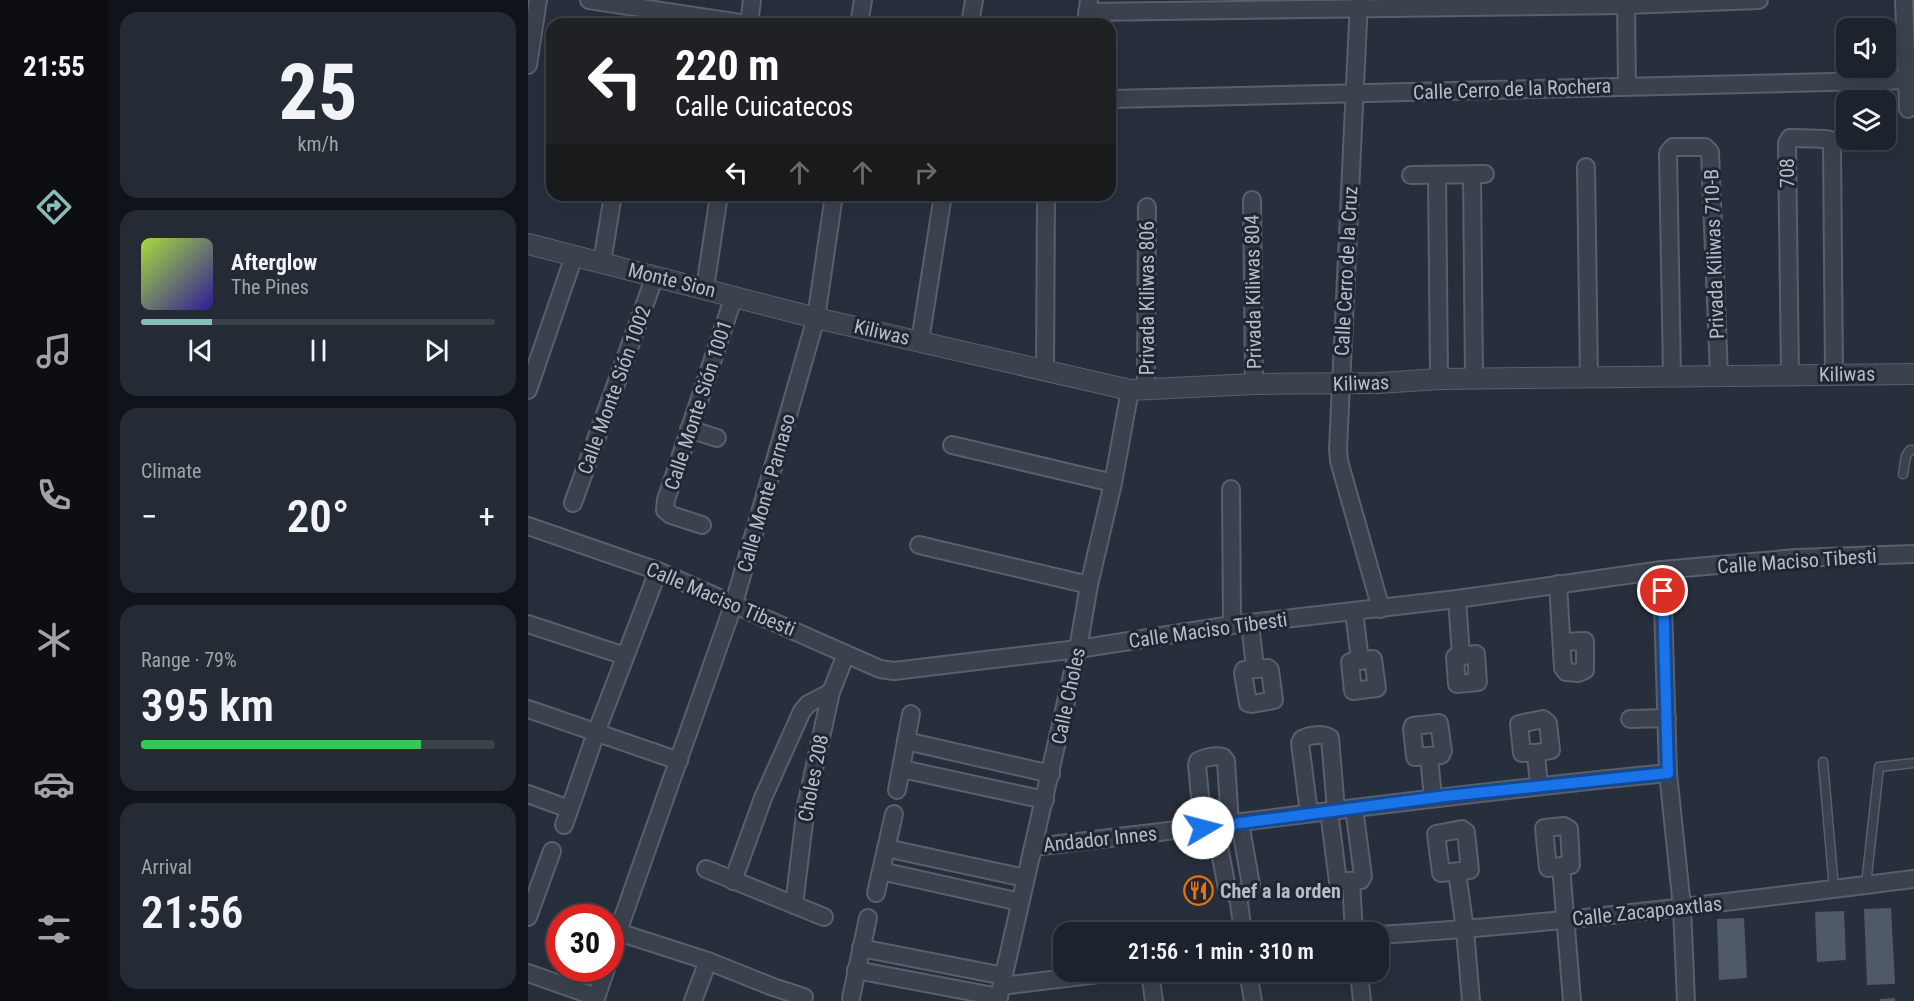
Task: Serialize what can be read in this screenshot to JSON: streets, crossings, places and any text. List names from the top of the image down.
{
  "streets": {
    "street": [
      "Calle Cerro de la Rochera",
      "708",
      "Privada Kiliwas 710-B",
      "Calle Cerro de la Cruz",
      "Monte Sion",
      "Privada Kiliwas 804",
      "Privada Kiliwas 806",
      "Kiliwas",
      "Calle Monte Sión 1002",
      "Calle Monte Sión 1001",
      "Calle Monte Parnaso",
      "Calle Maciso Tibesti",
      "Calle Choles",
      "Choles 208",
      "Andador Innes",
      "Calle Zacapoaxtlas"
    ]
  },
  "crossings": [
    ["Calle Cerro de la Rochera", "Calle Cerro de la Cruz"],
    ["708", "Kiliwas"],
    ["Privada Kiliwas 710-B", "Kiliwas"],
    ["Calle Cerro de la Cruz", "Kiliwas"],
    ["Calle Cerro de la Cruz", "Calle Maciso Tibesti"],
    ["Monte Sion", "Kiliwas"],
    ["Monte Sion", "Calle Monte Sión 1002"],
    ["Monte Sion", "Calle Monte Sión 1001"],
    ["Monte Sion", "Calle Monte Parnaso"],
    ["Privada Kiliwas 804", "Kiliwas"],
    ["Privada Kiliwas 806", "Kiliwas"],
    ["Privada Kiliwas 806", "Calle Choles"],
    ["Kiliwas", "Calle Monte Parnaso"],
    ["Kiliwas", "Calle Choles"],
    ["Calle Monte Parnaso", "Calle Maciso Tibesti"],
    ["Calle Maciso Tibesti", "Calle Choles"],
    ["Calle Maciso Tibesti", "Choles 208"],
    ["Calle Choles", "Andador Innes"]
  ],
  "places": {
    "restaurant": ["Chef a la orden"]
  },
  "page": {
    "tabs": "21:55",
    "tile": [
      ["25", "km/h"],
      "Climate",
      ["Range · 79%", "395 km"],
      ["Arrival", "21:56"]
    ],
    "turn": ["220 m", "Calle Cuicatecos"],
    "song": ["Afterglow", "The Pines"],
    "heat": ["−", "20°", "+"],
    "limit": "30",
    "trip": "21:56 · 1 min · 310 m"
  }
}
